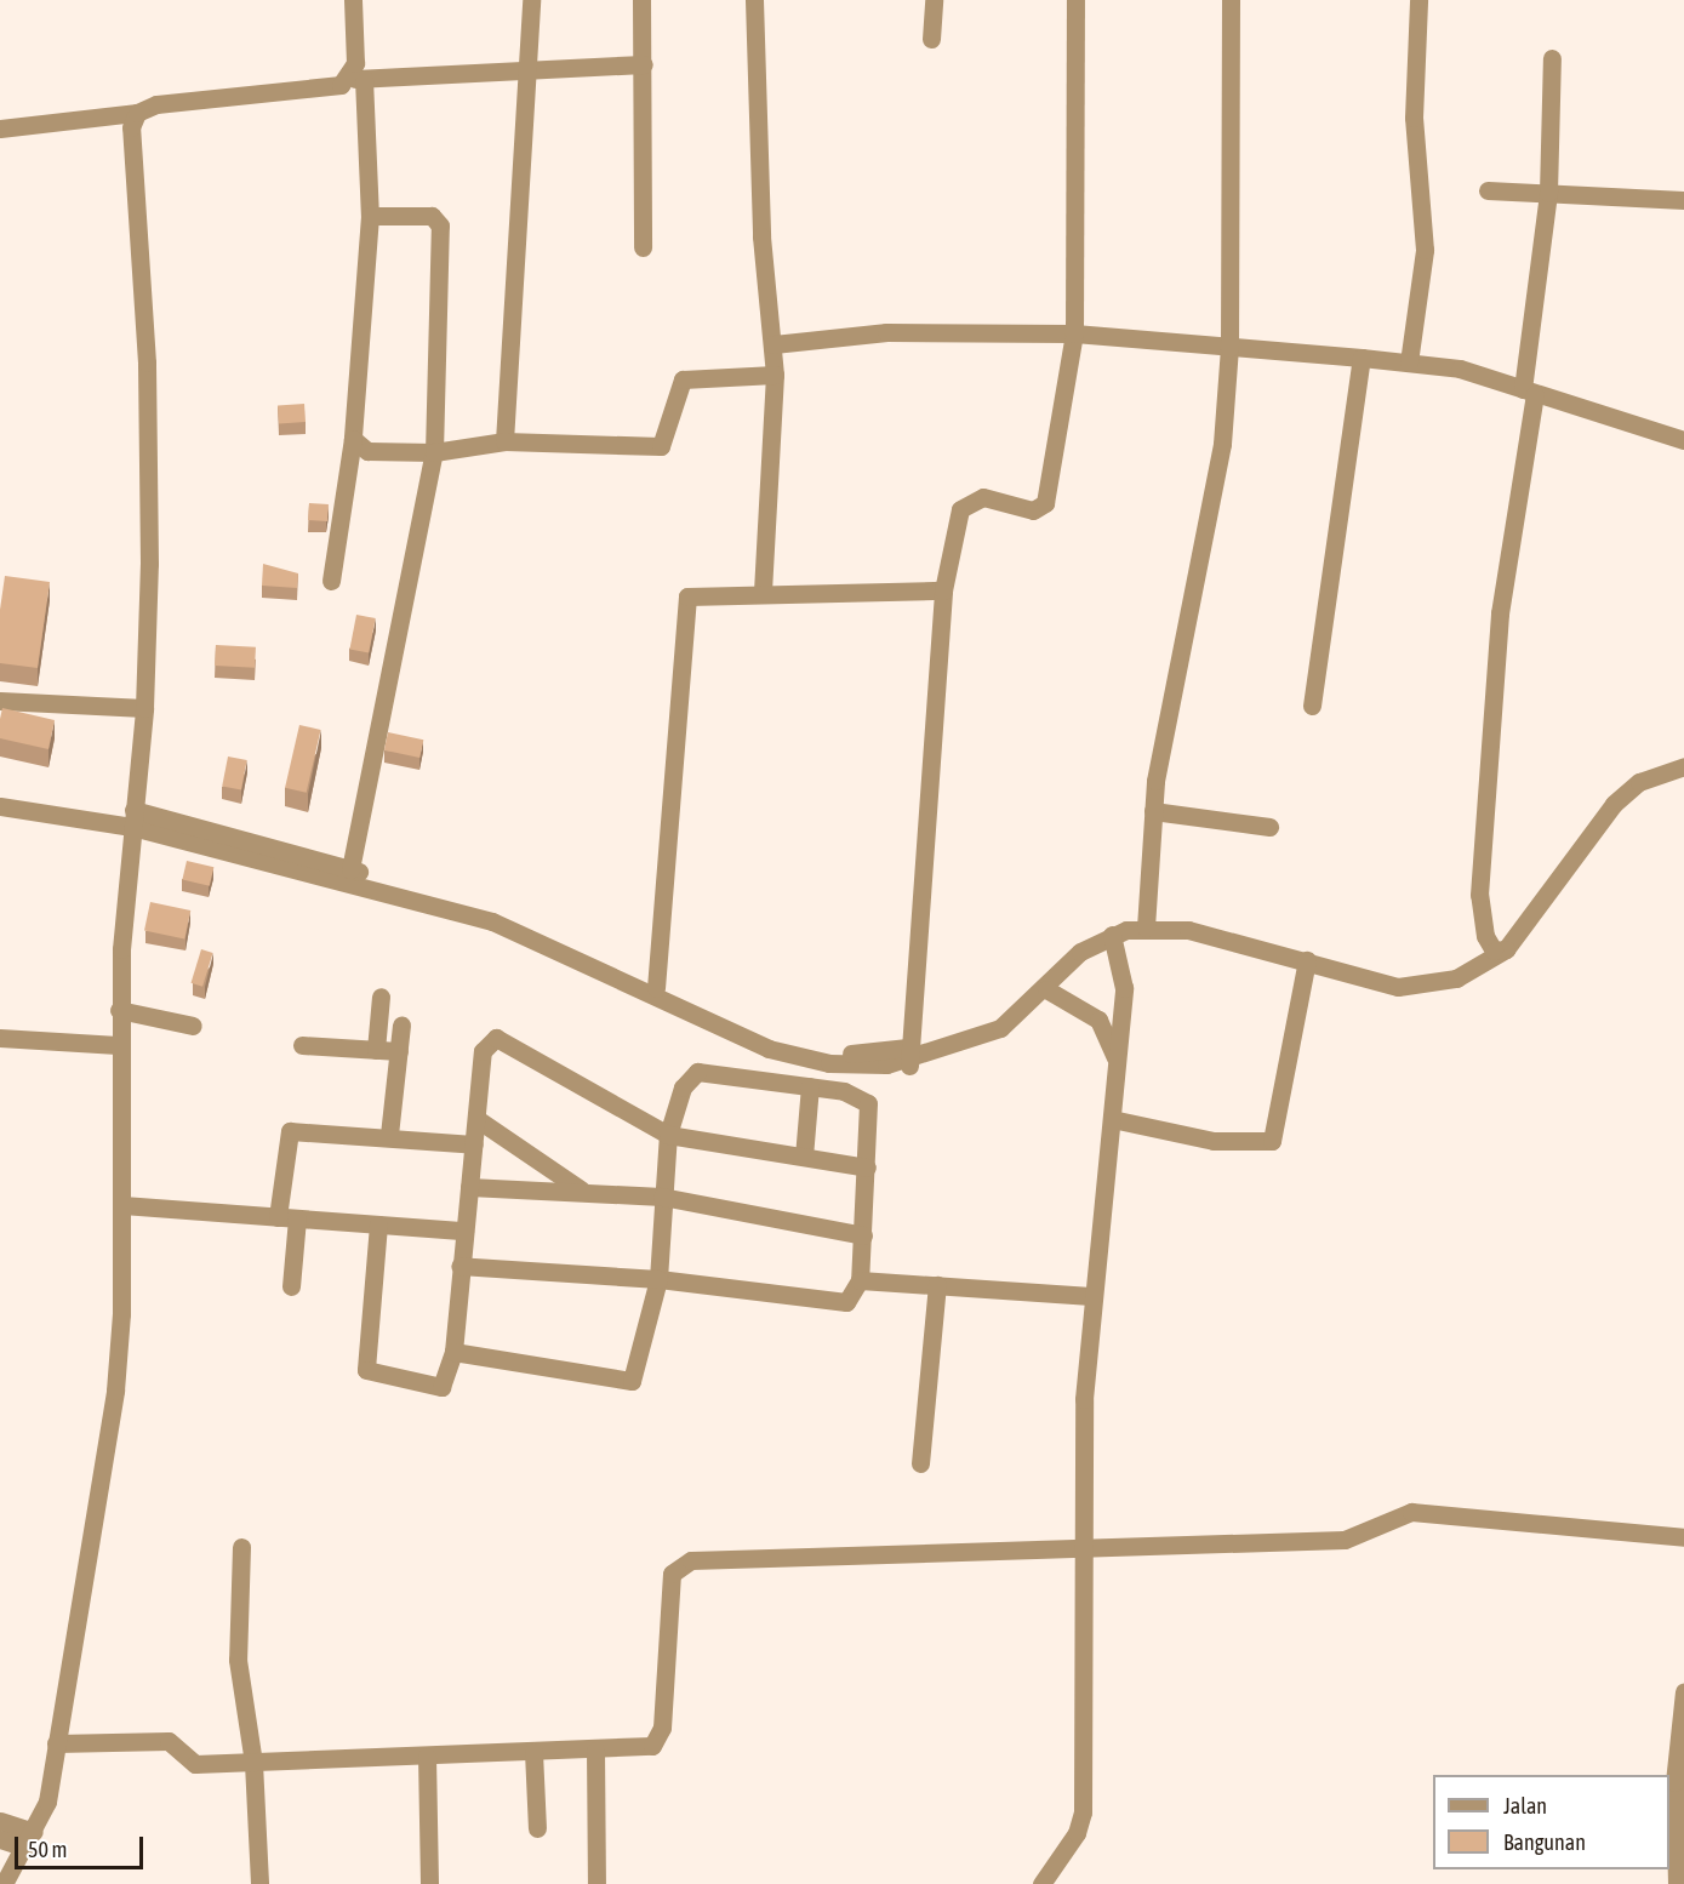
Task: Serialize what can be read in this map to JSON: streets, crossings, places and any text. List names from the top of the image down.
{
  "legend": ["Jalan", "Bangunan"],
  "scale_bar": "50 m"
}
